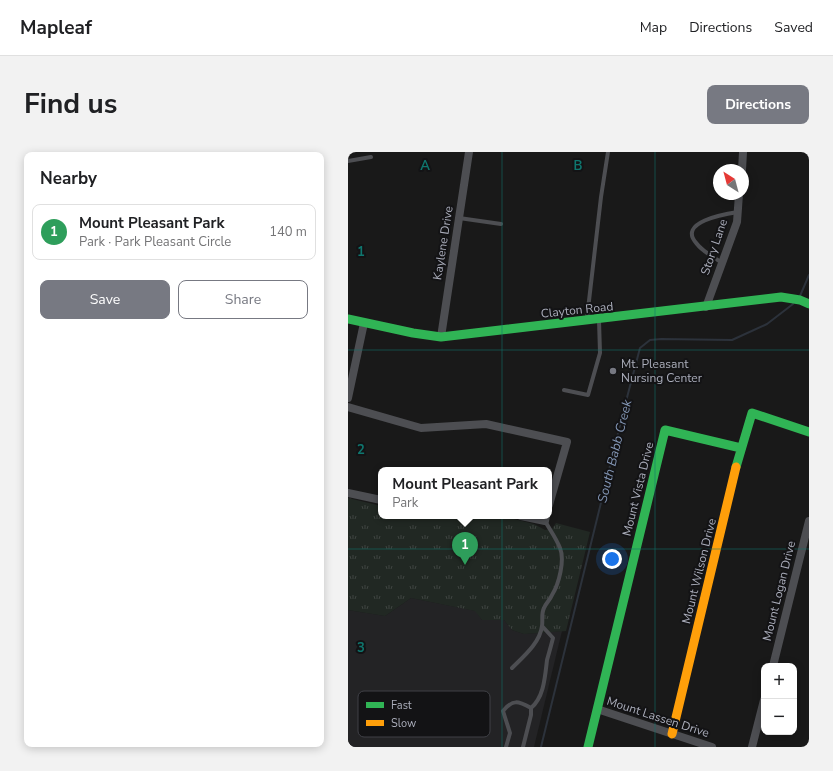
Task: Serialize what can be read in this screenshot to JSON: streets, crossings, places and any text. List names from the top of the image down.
{
  "streets": {
    "street": [
      "Kaylene Drive",
      "Story Lane",
      "Clayton Road",
      "Mount Vista Drive",
      "Mount Wilson Drive",
      "Mount Logan Drive",
      "Mount Lassen Drive"
    ]
  },
  "crossings": [
    ["Kaylene Drive", "Clayton Road"],
    ["Story Lane", "Clayton Road"],
    ["Mount Vista Drive", "Mount Wilson Drive"],
    ["Mount Vista Drive", "Mount Lassen Drive"],
    ["Mount Wilson Drive", "Mount Lassen Drive"]
  ],
  "water": ["South Babb Creek"],
  "places": ["Mt. Pleasant Nursing Center"],
  "legend": ["Fast", "Slow"],
  "north": "top left",
  "page": {
    "header": "Mapleaf",
    "nav": ["Map", "Directions", "Saved"],
    "title": "Find us",
    "buttons": [
      "Directions",
      ["Save", "Share"]
    ],
    "heading": "Nearby",
    "list": [
      {
        "mark": "1",
        "name": "Mount Pleasant Park",
        "note": "Park · Park Pleasant Circle",
        "value": "140 m"
      }
    ],
    "popup": ["Mount Pleasant Park", "Park"],
    "pins": "1",
    "map_buttons": ["+", "−"]
  },
  "grid": {
    "columns": ["A", "B"],
    "rows": ["1", "2", "3"]
  }
}
